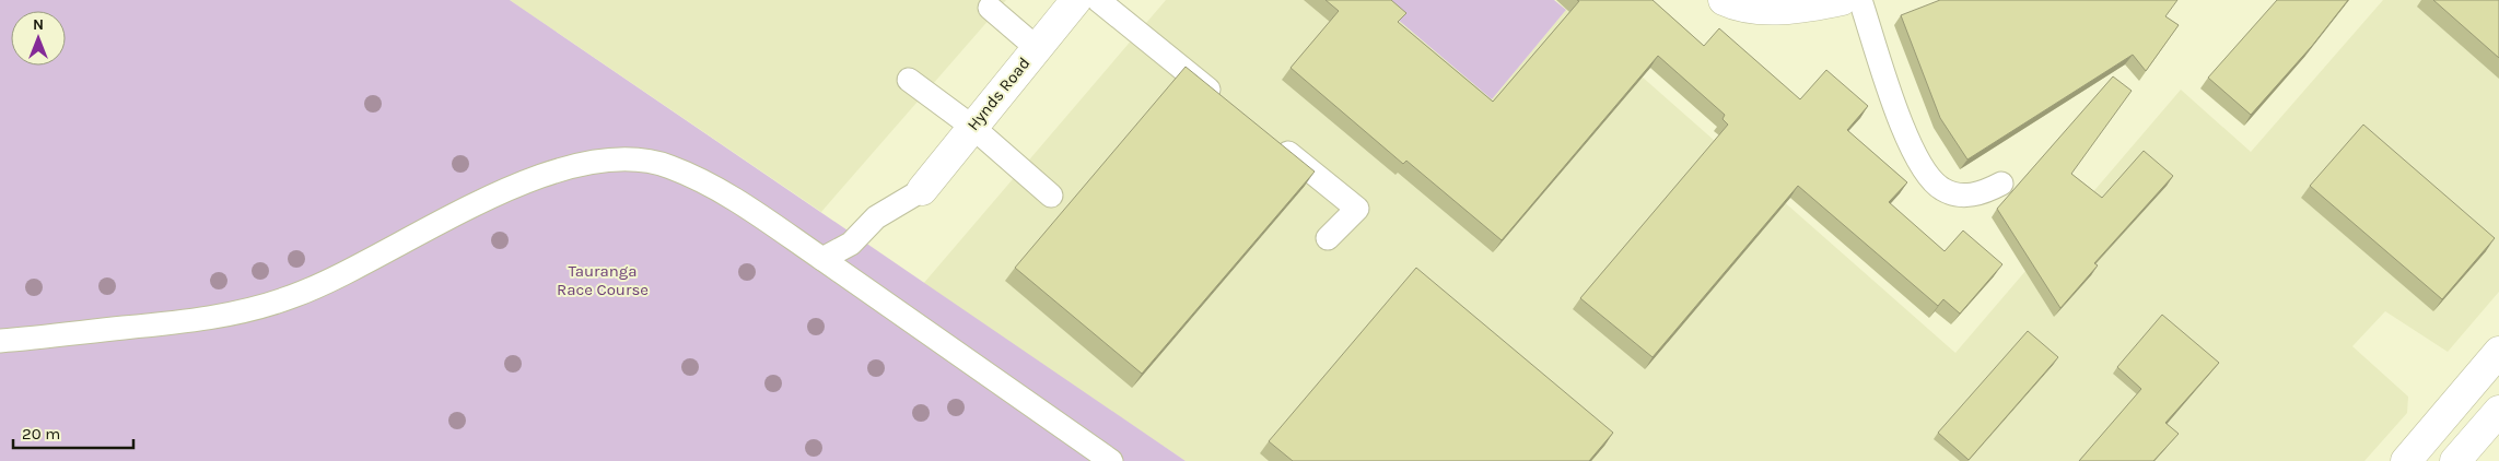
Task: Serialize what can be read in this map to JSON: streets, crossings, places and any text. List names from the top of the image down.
{
  "streets": {
    "street": ["Hynds Road"]
  },
  "parks": ["Tauranga Race Course"],
  "scale_bar": "20 m",
  "north": "top"
}
